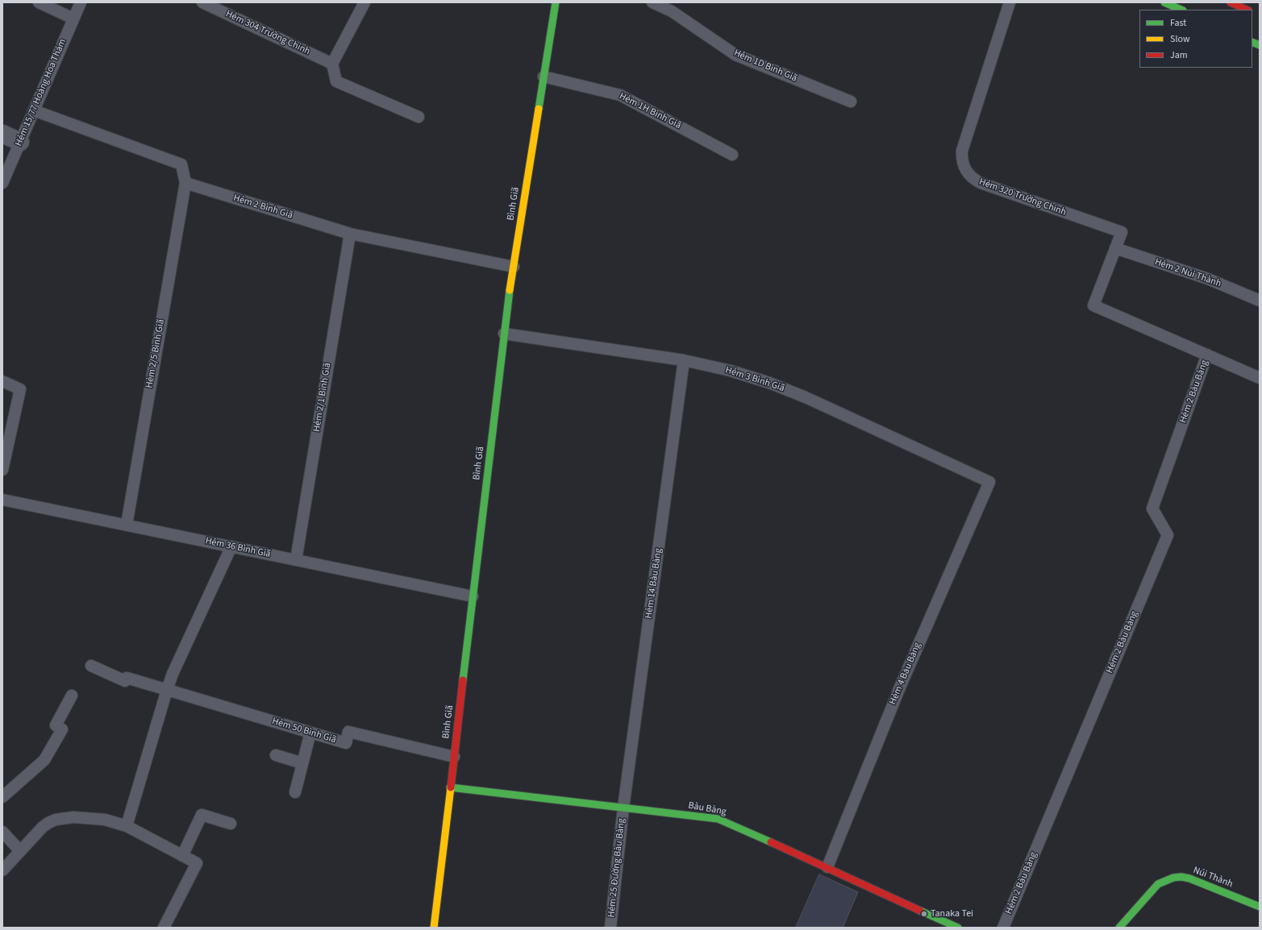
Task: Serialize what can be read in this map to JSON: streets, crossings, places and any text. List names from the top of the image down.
{
  "streets": {
    "street": ["Bình Giã", "Bàu Bàng", "Núi Thành"],
    "lane": [
      "Hẻm 304 Trường Chinh",
      "Hẻm 1D Bình Giã",
      "Hẻm 15/77 Hoàng Hoa Thám",
      "Hẻm 1H Bình Giã",
      "Hẻm 320 Trường Chinh",
      "Hẻm 2 Bình Giã",
      "Hẻm 2 Núi Thành",
      "Hẻm 2/5 Bình Giã",
      "Hẻm 3 Bình Giã",
      "Hẻm 2 Bàu Bàng",
      "Hẻm 2/1 Bình Giã",
      "Hẻm 36 Bình Giã",
      "Hẻm 14 Bàu Bàng",
      "Hẻm 4 Bàu Bàng",
      "Hẻm 50 Bình Giã",
      "Hẻm 25 Đường Bàu Bàng"
    ]
  },
  "crossings": [
    ["Hẻm 1H Bình Giã", "Bình Giã"],
    ["Hẻm 320 Trường Chinh", "Hẻm 2 Núi Thành"],
    ["Bình Giã", "Hẻm 2 Bình Giã"],
    ["Bình Giã", "Hẻm 3 Bình Giã"],
    ["Bình Giã", "Hẻm 36 Bình Giã"],
    ["Bình Giã", "Hẻm 50 Bình Giã"],
    ["Bình Giã", "Bàu Bàng"],
    ["Hẻm 2 Bình Giã", "Hẻm 2/5 Bình Giã"],
    ["Hẻm 2 Bình Giã", "Hẻm 2/1 Bình Giã"],
    ["Hẻm 2/5 Bình Giã", "Hẻm 36 Bình Giã"],
    ["Hẻm 3 Bình Giã", "Hẻm 14 Bàu Bàng"],
    ["Hẻm 3 Bình Giã", "Hẻm 4 Bàu Bàng"],
    ["Hẻm 2/1 Bình Giã", "Hẻm 36 Bình Giã"],
    ["Hẻm 14 Bàu Bàng", "Bàu Bàng"],
    ["Hẻm 14 Bàu Bàng", "Hẻm 25 Đường Bàu Bàng"],
    ["Hẻm 4 Bàu Bàng", "Bàu Bàng"],
    ["Bàu Bàng", "Hẻm 25 Đường Bàu Bàng"]
  ],
  "places": ["Tanaka Tei"],
  "legend": ["Fast", "Slow", "Jam"]
}
